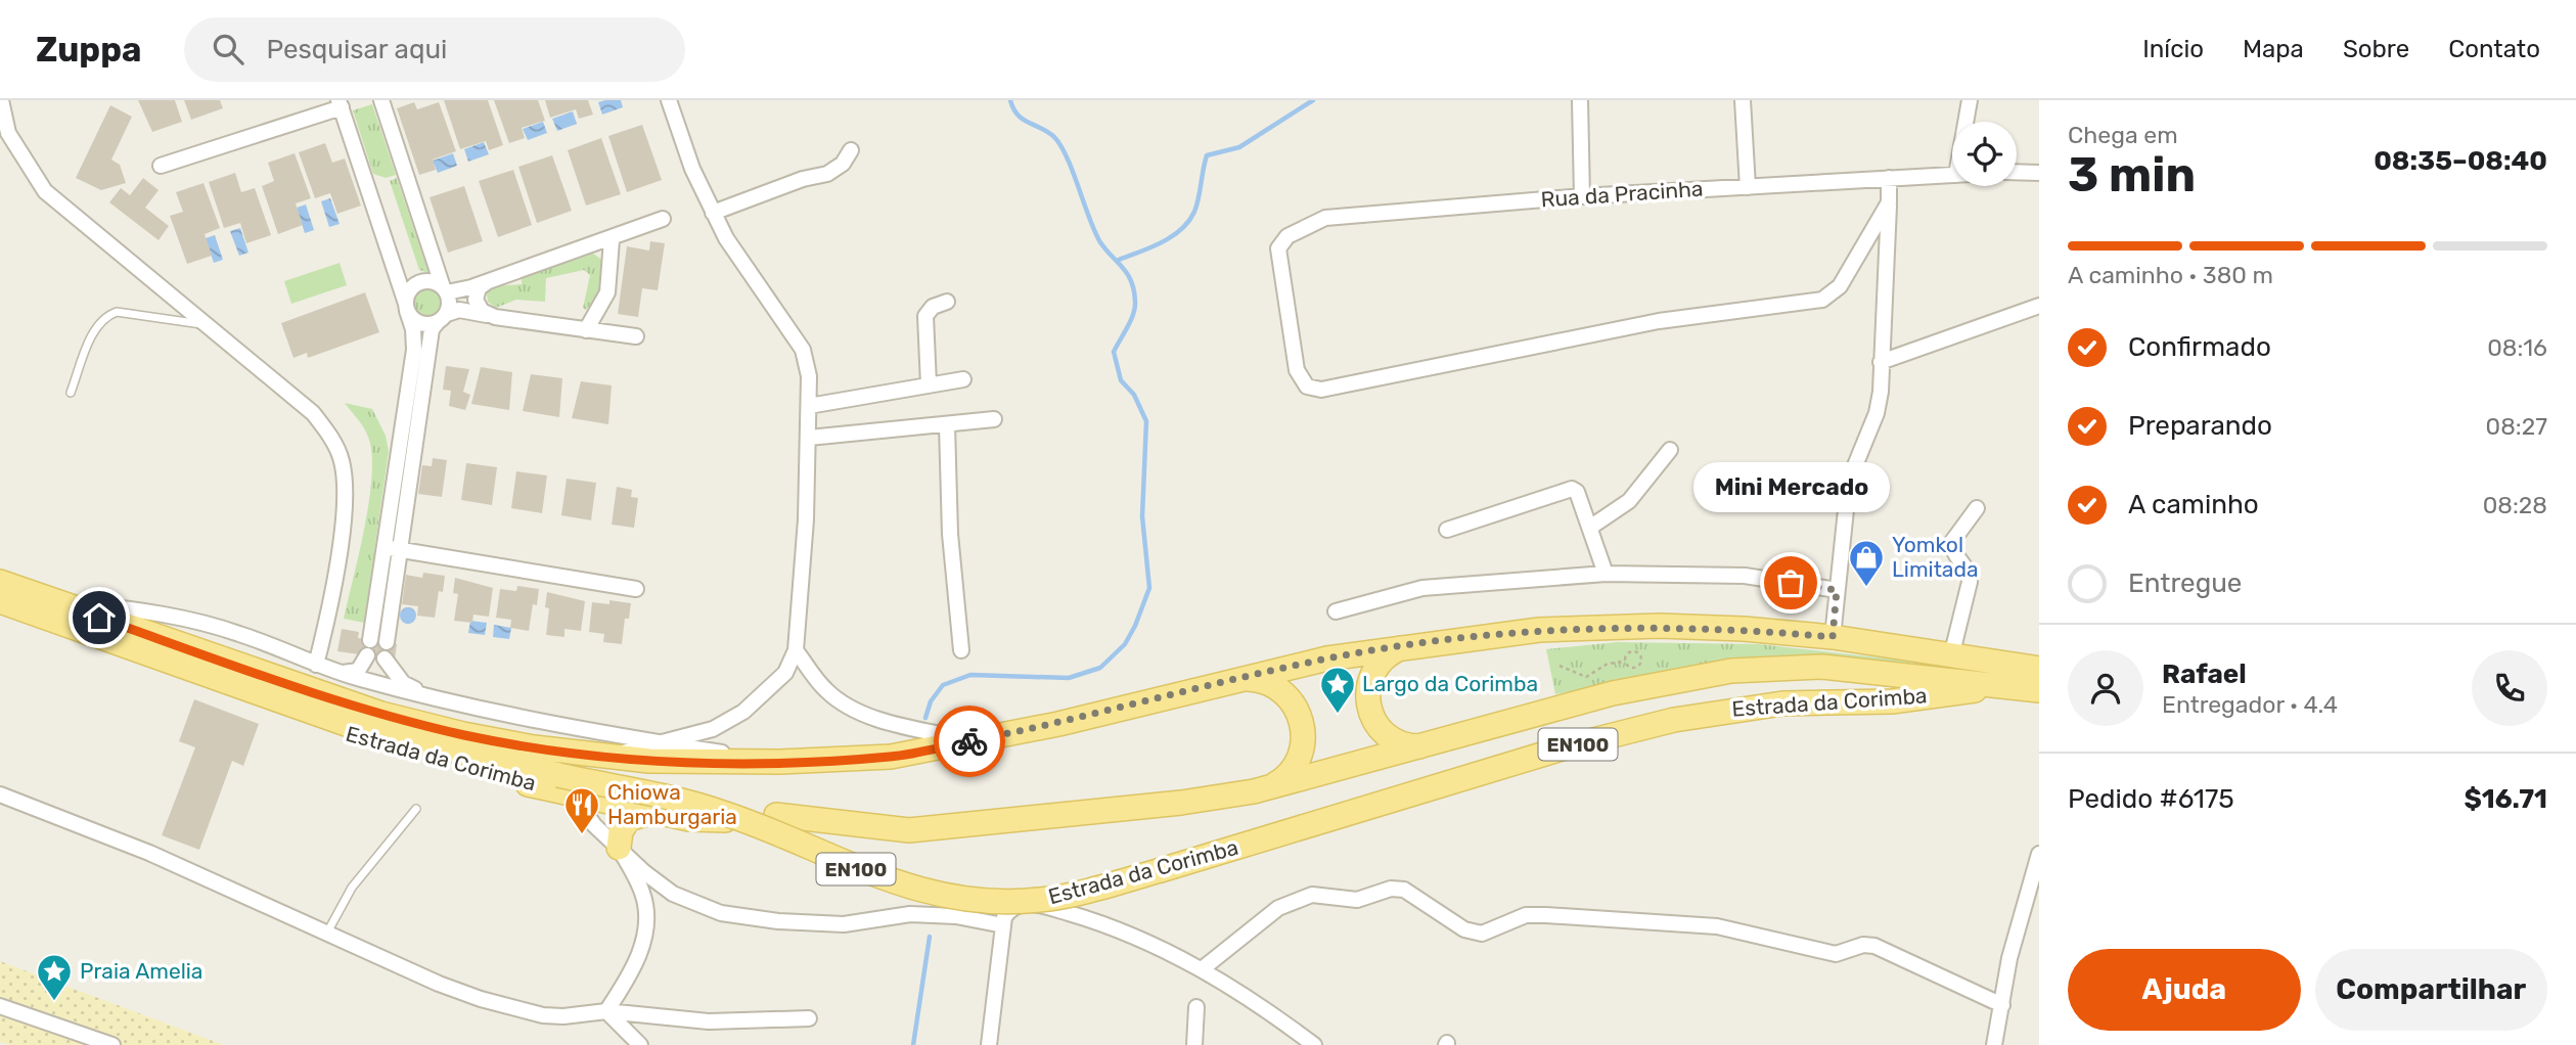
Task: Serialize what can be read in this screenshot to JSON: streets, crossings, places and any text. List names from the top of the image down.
{
  "streets": {
    "main road": ["Estrada da Corimba", "EN100"],
    "street": ["Rua da Pracinha"]
  },
  "places": {
    "other": ["Mini Mercado"],
    "shop": ["Yomkol Limitada"],
    "place": ["Largo da Corimba", "Praia Amelia"],
    "restaurant": ["Chiowa Hamburgaria"]
  },
  "page": {
    "header": "Zuppa",
    "search": "Pesquisar aqui",
    "nav": [
      "Início",
      "Mapa",
      "Sobre",
      "Contato"
    ],
    "heading": ["3 min", "Chega em", "08:35–08:40"],
    "panel": [
      "Rafael",
      "Entregador · 4.4",
      "Pedido #6175",
      "$16.71"
    ],
    "bar": "A caminho · 380 m",
    "list": [
      ["Confirmado", "08:16"],
      ["Preparando", "08:27"],
      ["A caminho", "08:28"],
      "Entregue"
    ],
    "bubble": "Mini Mercado",
    "buttons": ["Ajuda", "Compartilhar"]
  }
}
